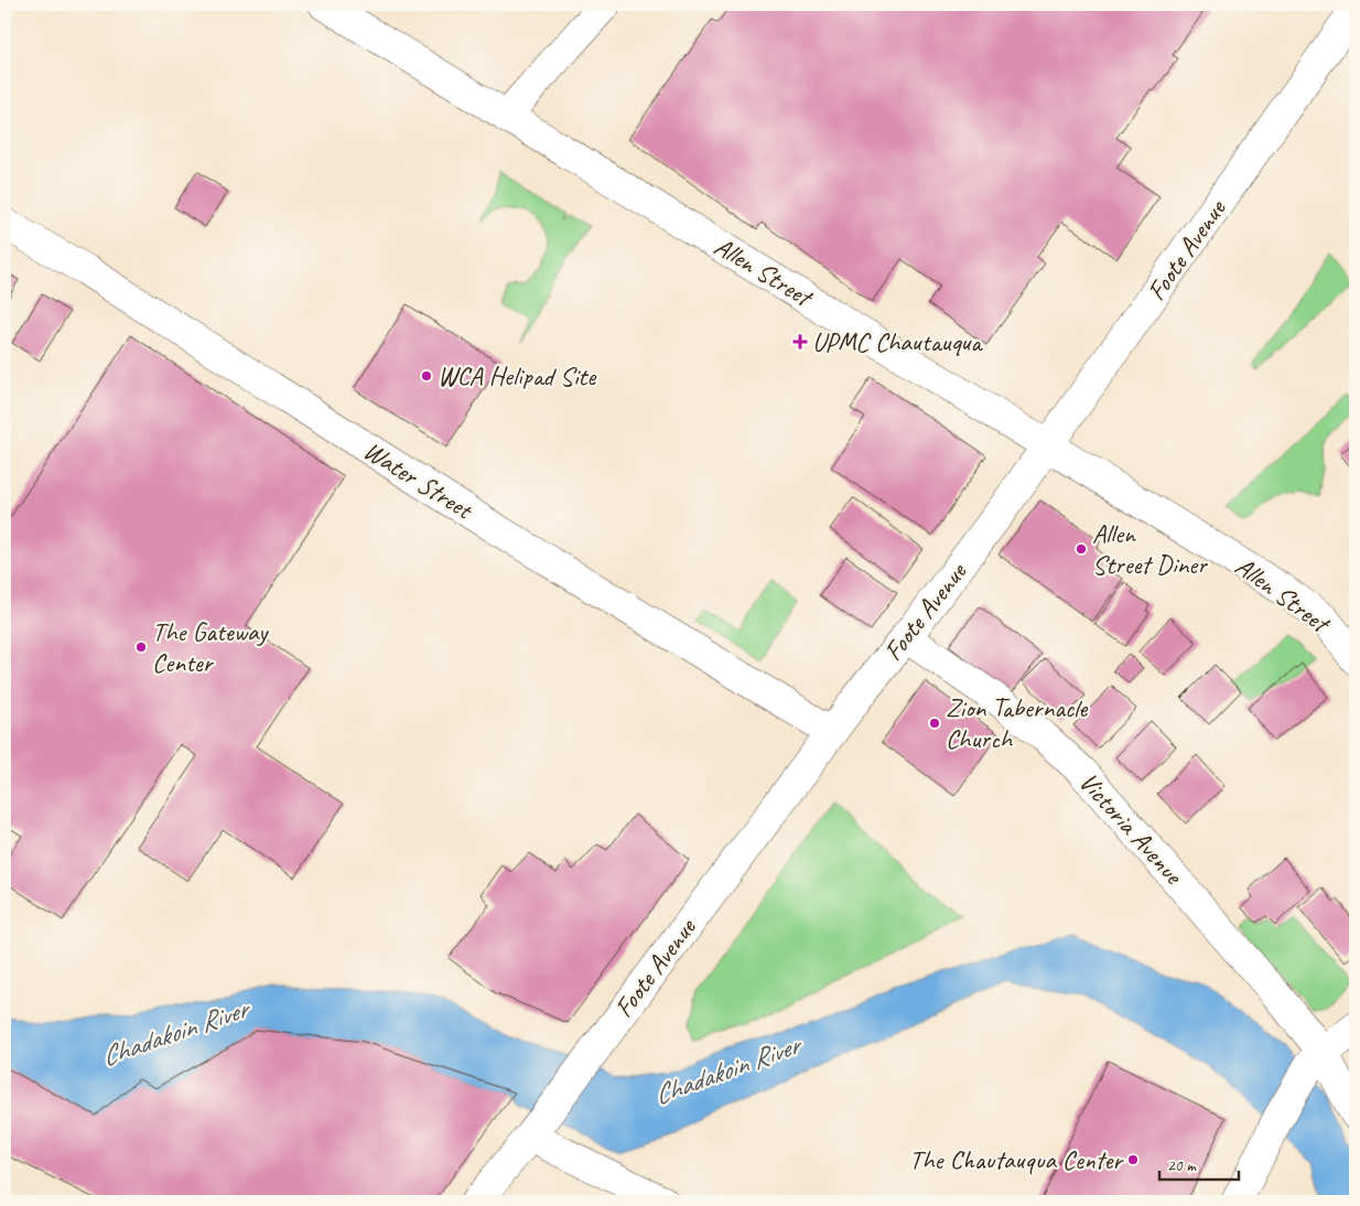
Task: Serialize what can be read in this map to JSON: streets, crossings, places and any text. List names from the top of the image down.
{
  "streets": {
    "street": [
      "Foote Avenue",
      "Allen Street",
      "Water Street",
      "Victoria Avenue"
    ]
  },
  "crossings": [
    ["Foote Avenue", "Allen Street"],
    ["Foote Avenue", "Water Street"],
    ["Foote Avenue", "Victoria Avenue"]
  ],
  "water": ["Chadakoin River"],
  "places": {
    "health": ["UPMC Chautauqua"],
    "other": [
      "WCA Helipad Site",
      "Allen Street Diner",
      "The Gateway Center",
      "Zion Tabernacle Church",
      "The Chautauqua Center"
    ]
  },
  "scale_bar": "20 m"
}
